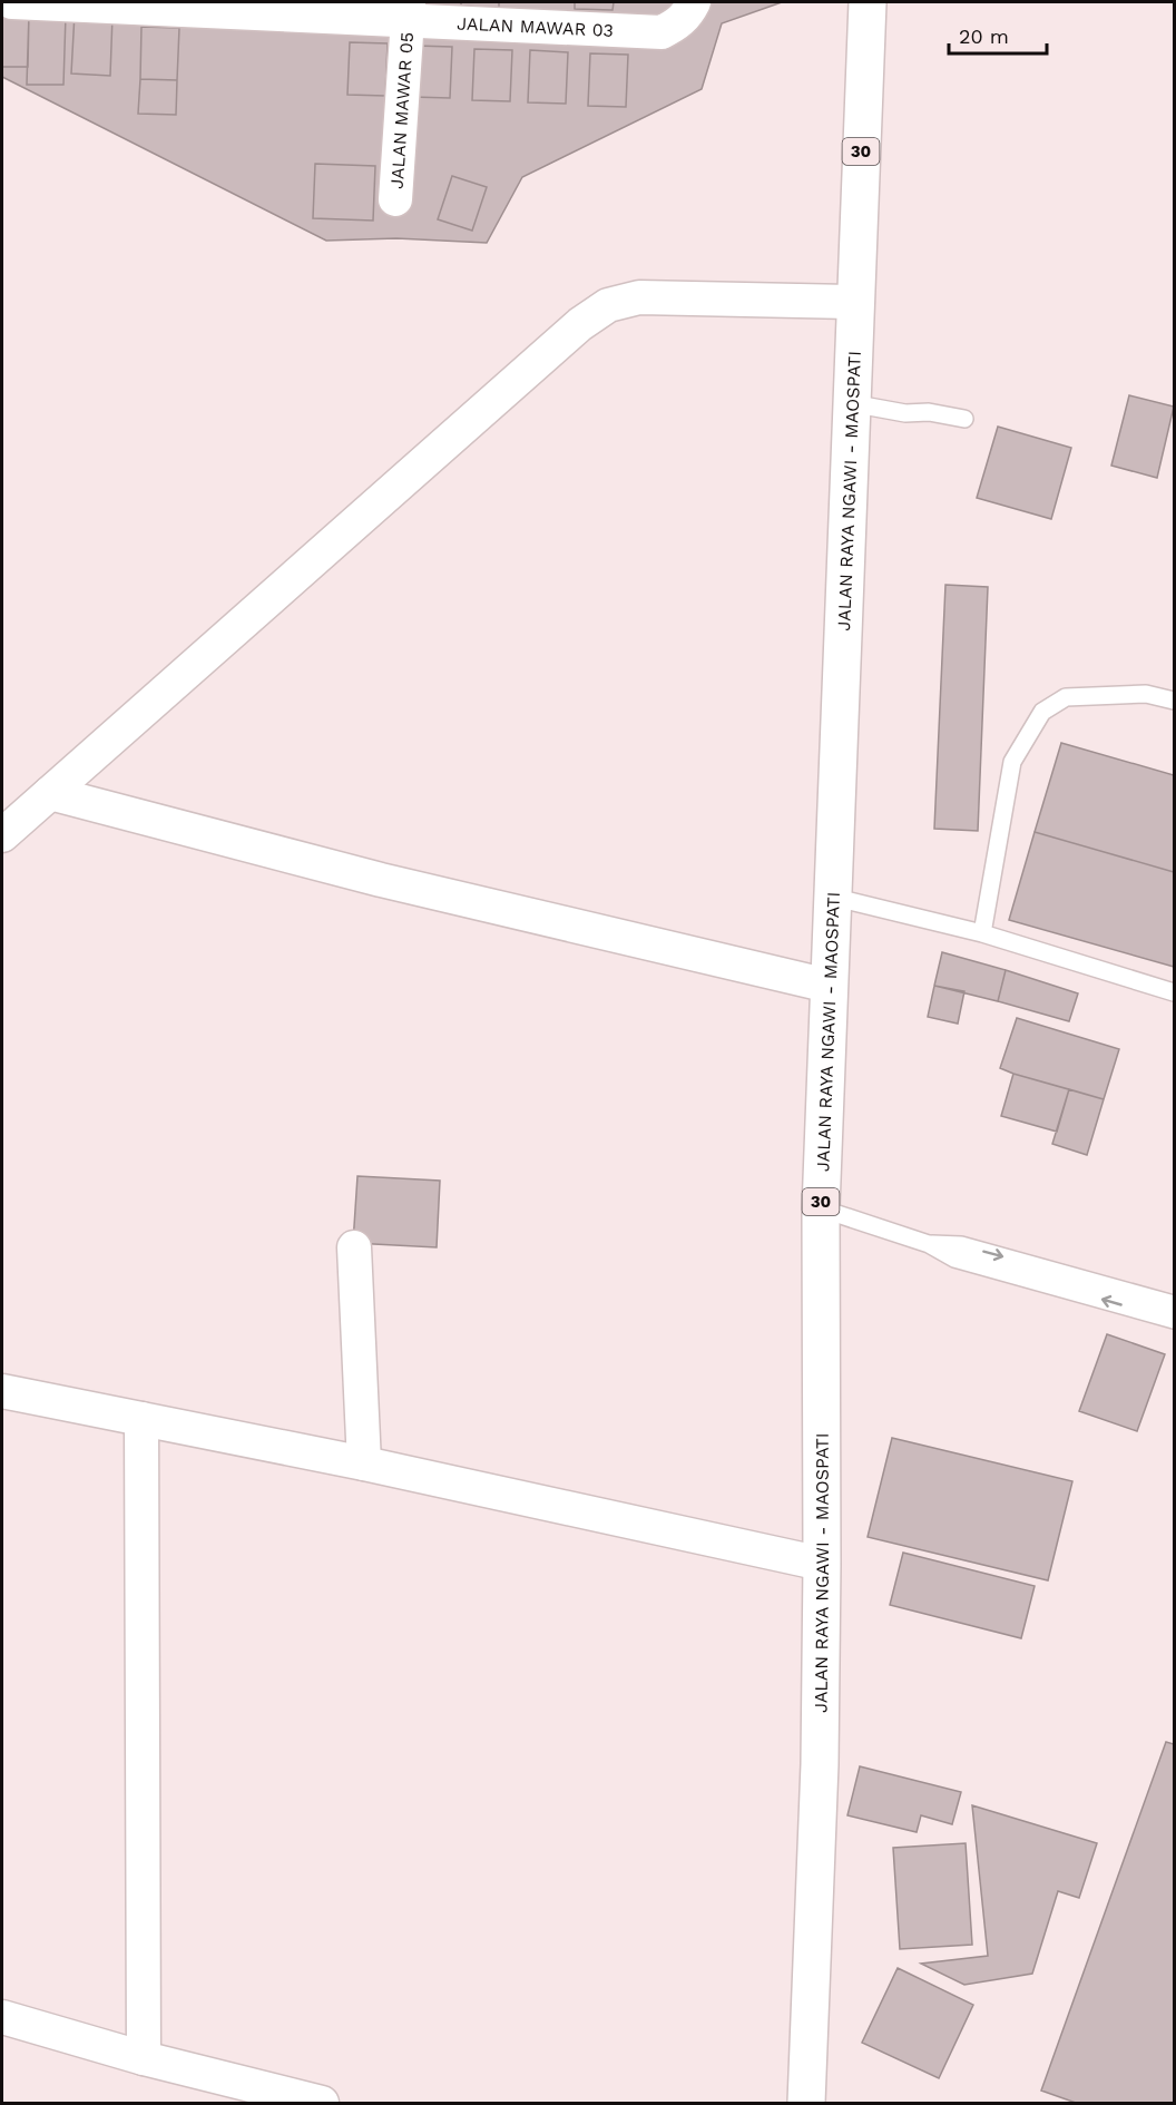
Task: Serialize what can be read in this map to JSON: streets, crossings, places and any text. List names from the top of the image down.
{
  "streets": {
    "highway": ["30", "JALAN RAYA NGAWI - MAOSPATI"],
    "street": ["JALAN MAWAR 03", "JALAN MAWAR 05"]
  },
  "crossings": [
    ["JALAN MAWAR 03", "JALAN MAWAR 05"]
  ],
  "scale_bar": "20 m"
}
